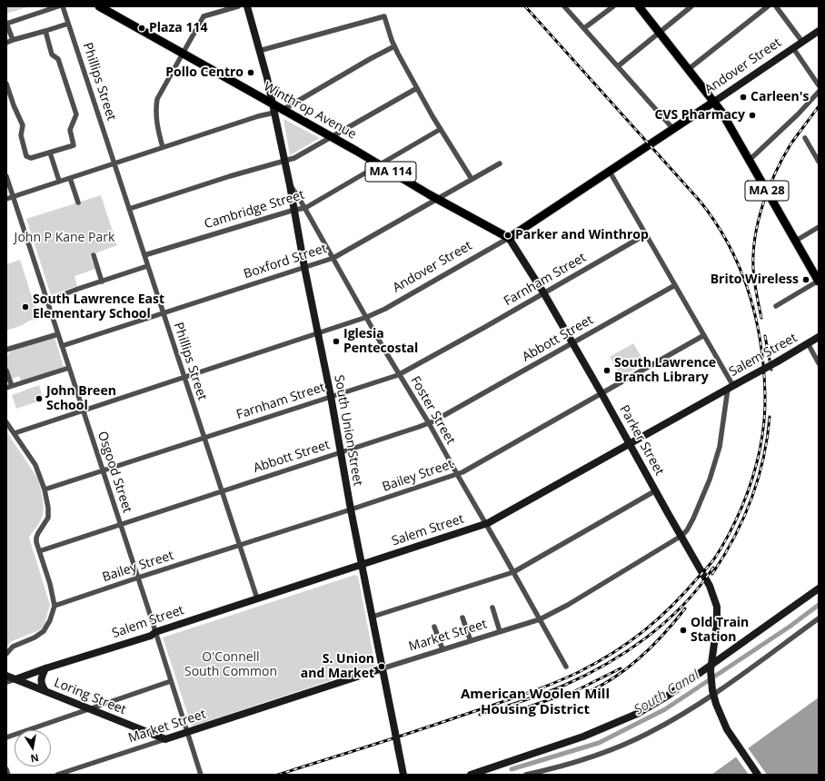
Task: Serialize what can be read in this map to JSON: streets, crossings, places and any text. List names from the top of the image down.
{
  "streets": {
    "main road": [
      "Andover Street",
      "Winthrop Avenue",
      "MA 114",
      "MA 28",
      "Salem Street",
      "South Union Street",
      "Parker Street",
      "Market Street",
      "Loring Street"
    ],
    "street": [
      "Phillips Street",
      "Cambridge Street",
      "Boxford Street",
      "Farnham Street",
      "Abbott Street",
      "Foster Street",
      "Osgood Street",
      "Bailey Street"
    ]
  },
  "crossings": [
    ["Andover Street", "Phillips Street"],
    ["Andover Street", "Winthrop Avenue"],
    ["Andover Street", "MA 28"],
    ["Andover Street", "Foster Street"],
    ["Andover Street", "South Union Street"],
    ["Andover Street", "Parker Street"],
    ["Andover Street", "Osgood Street"],
    ["Phillips Street", "Cambridge Street"],
    ["Phillips Street", "Boxford Street"],
    ["Phillips Street", "Farnham Street"],
    ["Phillips Street", "Abbott Street"],
    ["Phillips Street", "Salem Street"],
    ["Phillips Street", "Bailey Street"],
    ["Winthrop Avenue", "Cambridge Street"],
    ["Winthrop Avenue", "Boxford Street"],
    ["Winthrop Avenue", "South Union Street"],
    ["Winthrop Avenue", "Parker Street"],
    ["Cambridge Street", "Foster Street"],
    ["Cambridge Street", "South Union Street"],
    ["Boxford Street", "Foster Street"],
    ["Boxford Street", "South Union Street"],
    ["Boxford Street", "Osgood Street"],
    ["Farnham Street", "Foster Street"],
    ["Farnham Street", "South Union Street"],
    ["Farnham Street", "Parker Street"],
    ["Farnham Street", "Osgood Street"],
    ["Abbott Street", "Foster Street"],
    ["Abbott Street", "South Union Street"],
    ["Abbott Street", "Parker Street"],
    ["Abbott Street", "Osgood Street"],
    ["Salem Street", "Foster Street"],
    ["Salem Street", "South Union Street"],
    ["Salem Street", "Parker Street"],
    ["Salem Street", "Osgood Street"],
    ["Salem Street", "Market Street"],
    ["Salem Street", "Loring Street"],
    ["Foster Street", "South Union Street"],
    ["Foster Street", "Bailey Street"],
    ["Foster Street", "Market Street"],
    ["South Union Street", "Bailey Street"],
    ["South Union Street", "Market Street"],
    ["Parker Street", "Bailey Street"],
    ["Parker Street", "Market Street"],
    ["Osgood Street", "Bailey Street"],
    ["Osgood Street", "Market Street"],
    ["Market Street", "Loring Street"]
  ],
  "districts": ["American Woolen Mill Housing District"],
  "water": ["South Canal"],
  "parks": ["John P Kane Park", "O'Connell South Common"],
  "places": [
    "Plaza 114",
    "Pollo Centro",
    "Carleen's",
    "CVS Pharmacy",
    "Parker and Winthrop",
    "Brito Wireless",
    "South Lawrence East Elementary School",
    "Iglesia Pentecostal",
    "South Lawrence Branch Library",
    "John Breen School",
    "Old Train Station",
    "S. Union and Market"
  ],
  "north": "bottom"
}
